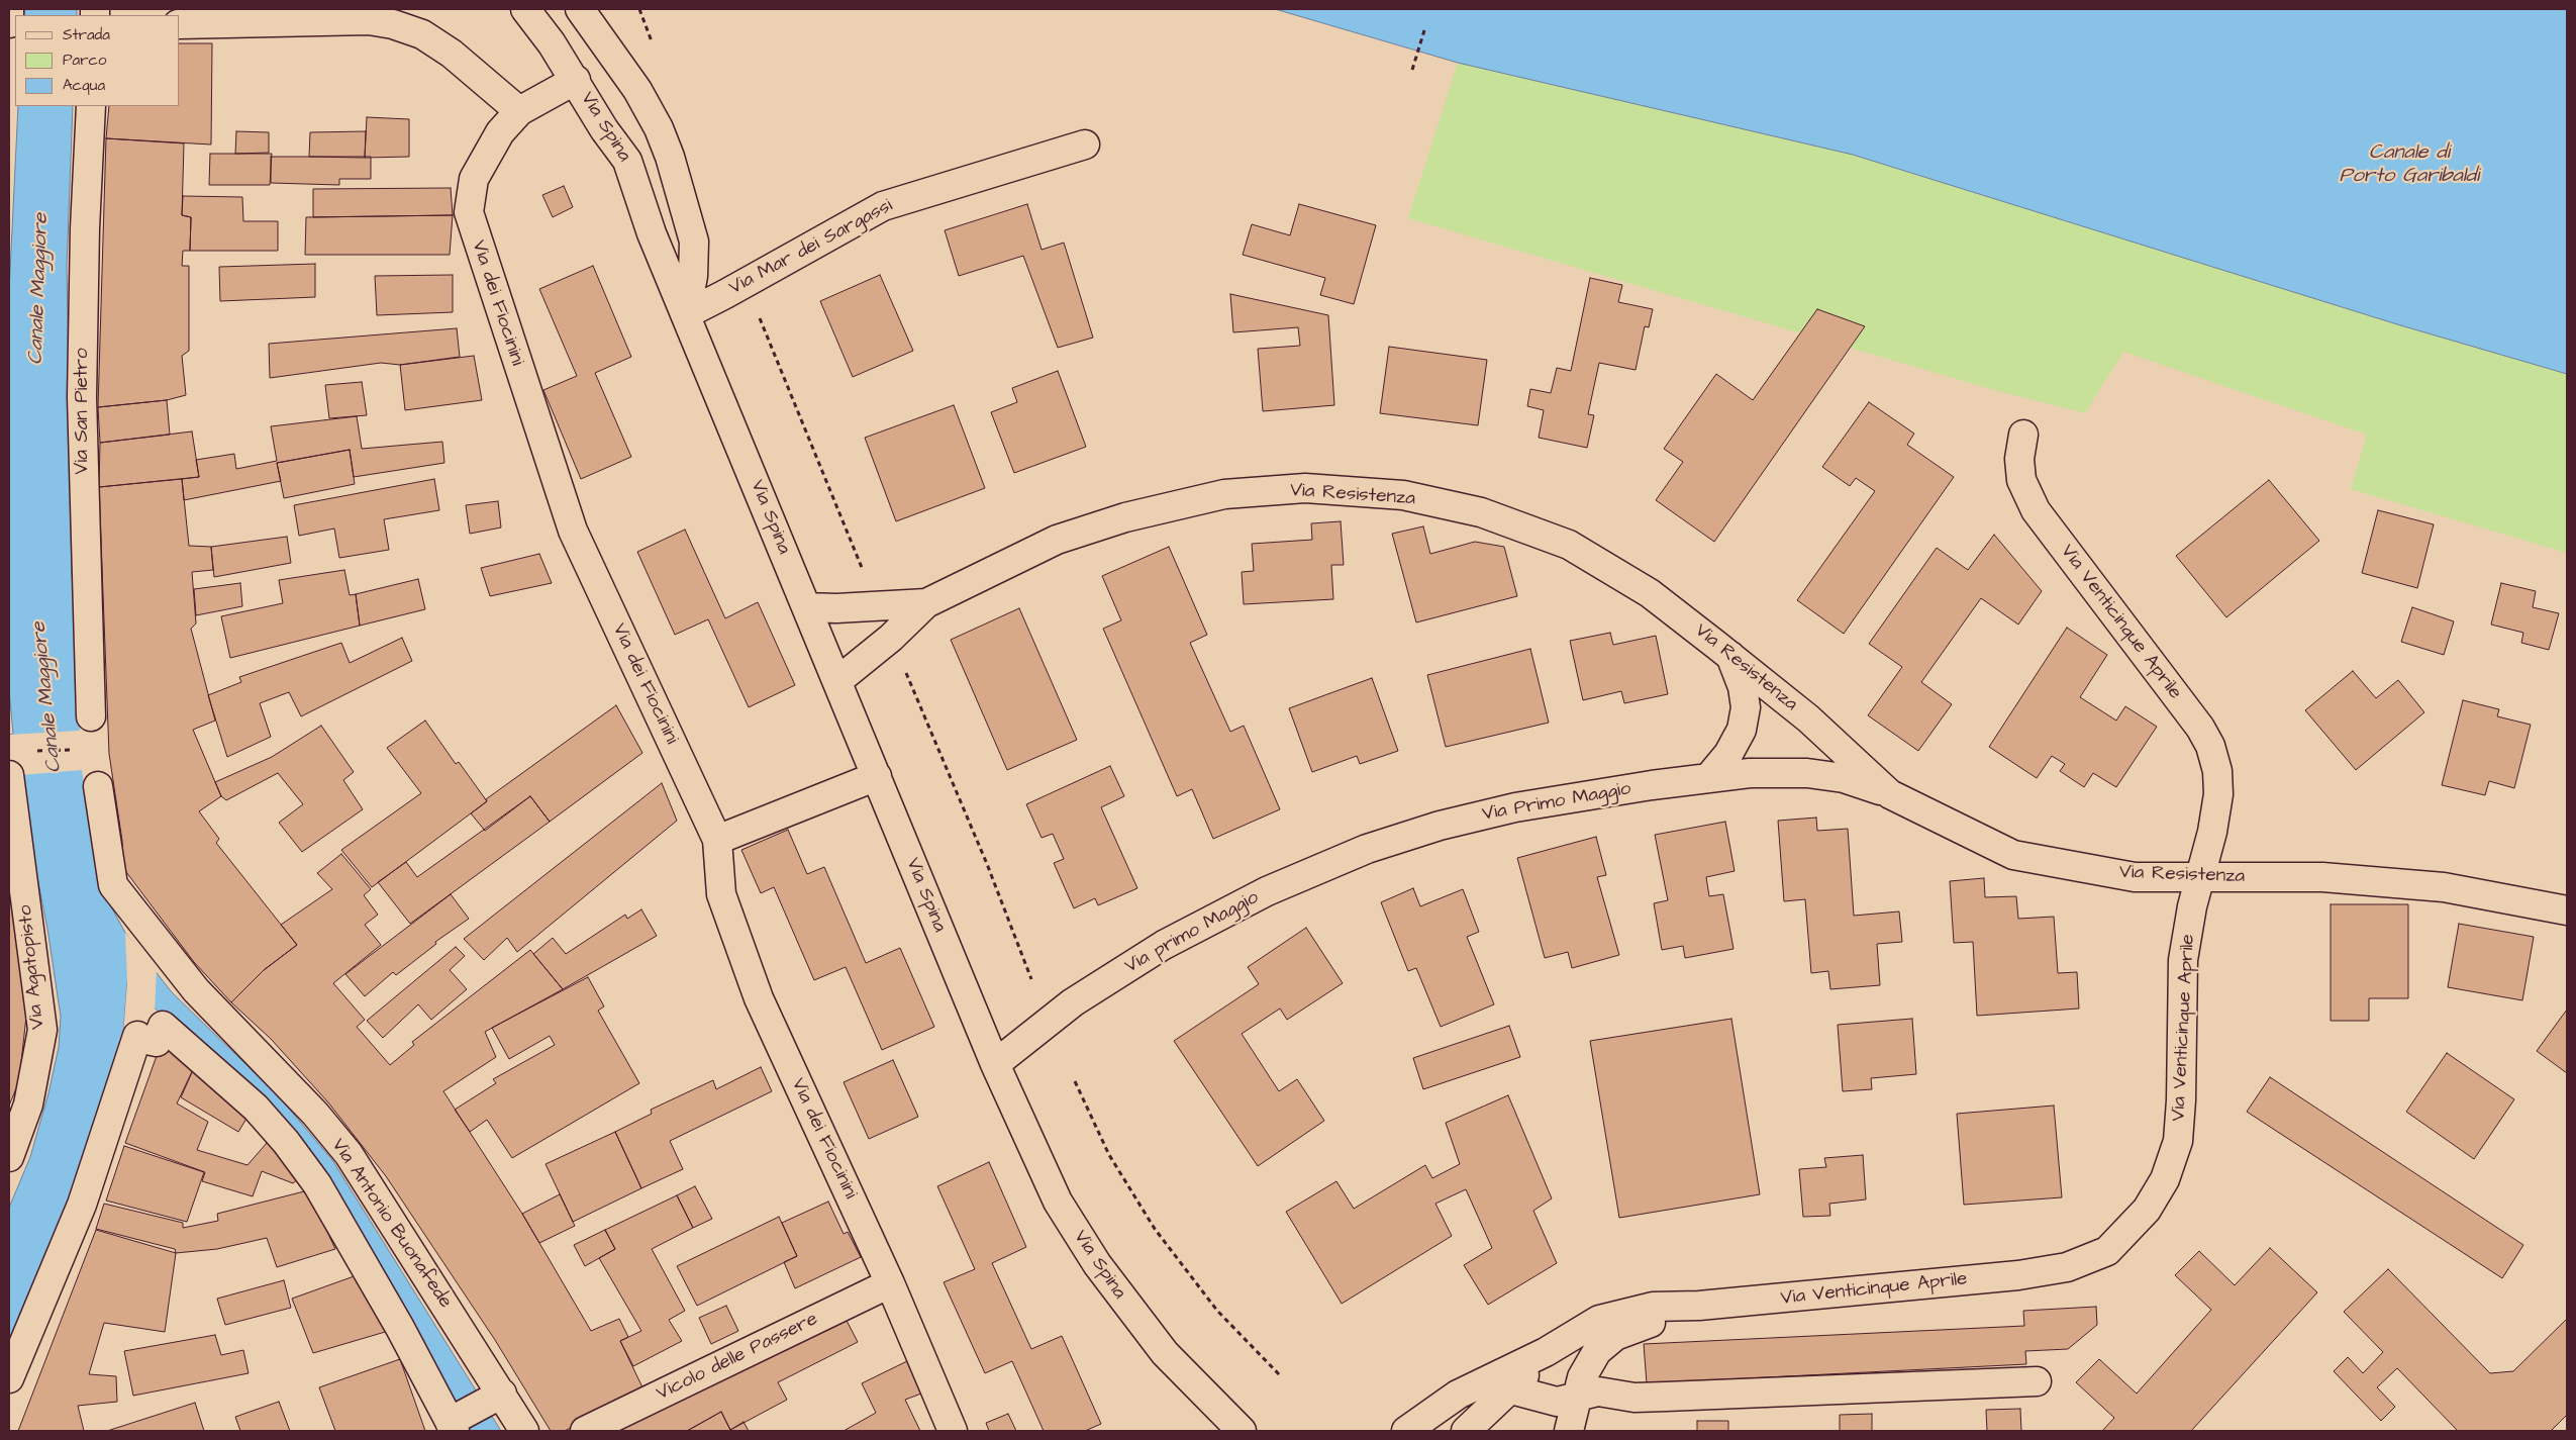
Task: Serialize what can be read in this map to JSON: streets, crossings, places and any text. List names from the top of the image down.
{
  "streets": {
    "street": [
      "Via Spina",
      "Via Mar dei Sargassi",
      "Via dei Fiocinini",
      "Via San Pietro",
      "Via Resistenza",
      "Via Venticinque Aprile",
      "Via Primo Maggio",
      "Via primo Maggio",
      "Via Agatopisto",
      "Via Antonio Buonafede",
      "Vicolo delle Passere"
    ]
  },
  "crossings": [
    ["Via Spina", "Via Mar dei Sargassi"],
    ["Via Spina", "Via dei Fiocinini"],
    ["Via Spina", "Via Resistenza"],
    ["Via Spina", "Via primo Maggio"],
    ["Via dei Fiocinini", "Vicolo delle Passere"],
    ["Via Resistenza", "Via Venticinque Aprile"],
    ["Via Resistenza", "Via Primo Maggio"],
    ["Via Primo Maggio", "Via primo Maggio"]
  ],
  "water": ["Canale di Porto Garibaldi", "Canale Maggiore"],
  "legend": ["Strada", "Parco", "Acqua"]
}
